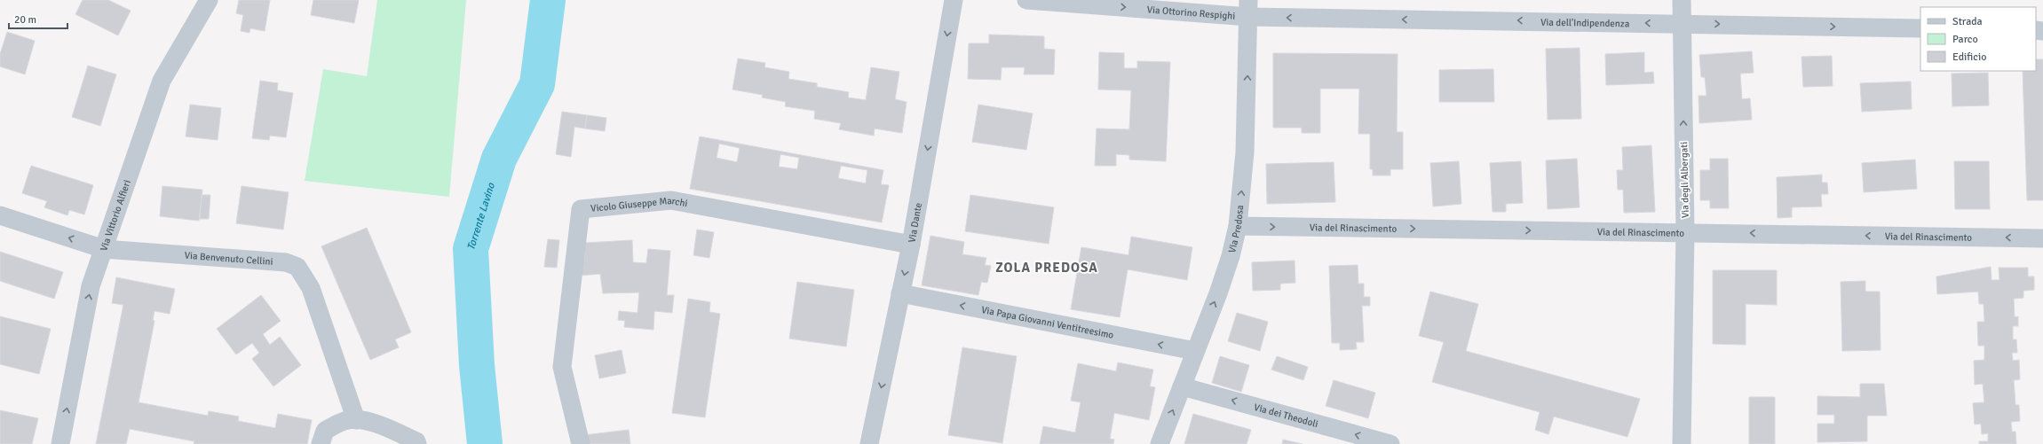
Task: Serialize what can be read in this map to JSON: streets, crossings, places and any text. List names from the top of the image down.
{
  "streets": {
    "street": [
      "Via Ottorino Respighi",
      "Via dell'Indipendenza",
      "Via degli Albergati",
      "Vicolo Giuseppe Marchi",
      "Via Vittorio Alfieri",
      "Via Dante",
      "Via del Rinascimento",
      "Via Predosa",
      "Via Benvenuto Cellini",
      "Via Papa Giovanni Ventitreesimo",
      "Via dei Theodoli"
    ]
  },
  "crossings": [
    ["Via Ottorino Respighi", "Via dell'Indipendenza"],
    ["Via Ottorino Respighi", "Via Predosa"],
    ["Via dell'Indipendenza", "Via degli Albergati"],
    ["Via dell'Indipendenza", "Via Predosa"],
    ["Via degli Albergati", "Via del Rinascimento"],
    ["Vicolo Giuseppe Marchi", "Via Dante"],
    ["Via Vittorio Alfieri", "Via Benvenuto Cellini"],
    ["Via Dante", "Via Papa Giovanni Ventitreesimo"],
    ["Via del Rinascimento", "Via Predosa"],
    ["Via Predosa", "Via Papa Giovanni Ventitreesimo"],
    ["Via Predosa", "Via dei Theodoli"]
  ],
  "one_way": [
    "Via Ottorino Respighi",
    "Via degli Albergati",
    "Via Vittorio Alfieri",
    "Via Dante",
    "Via Predosa",
    "Via Papa Giovanni Ventitreesimo",
    "Via dei Theodoli"
  ],
  "districts": ["ZOLA PREDOSA"],
  "water": ["Torrente Lavino"],
  "legend": ["Strada", "Parco", "Edificio"],
  "scale_bar": "20 m"
}
